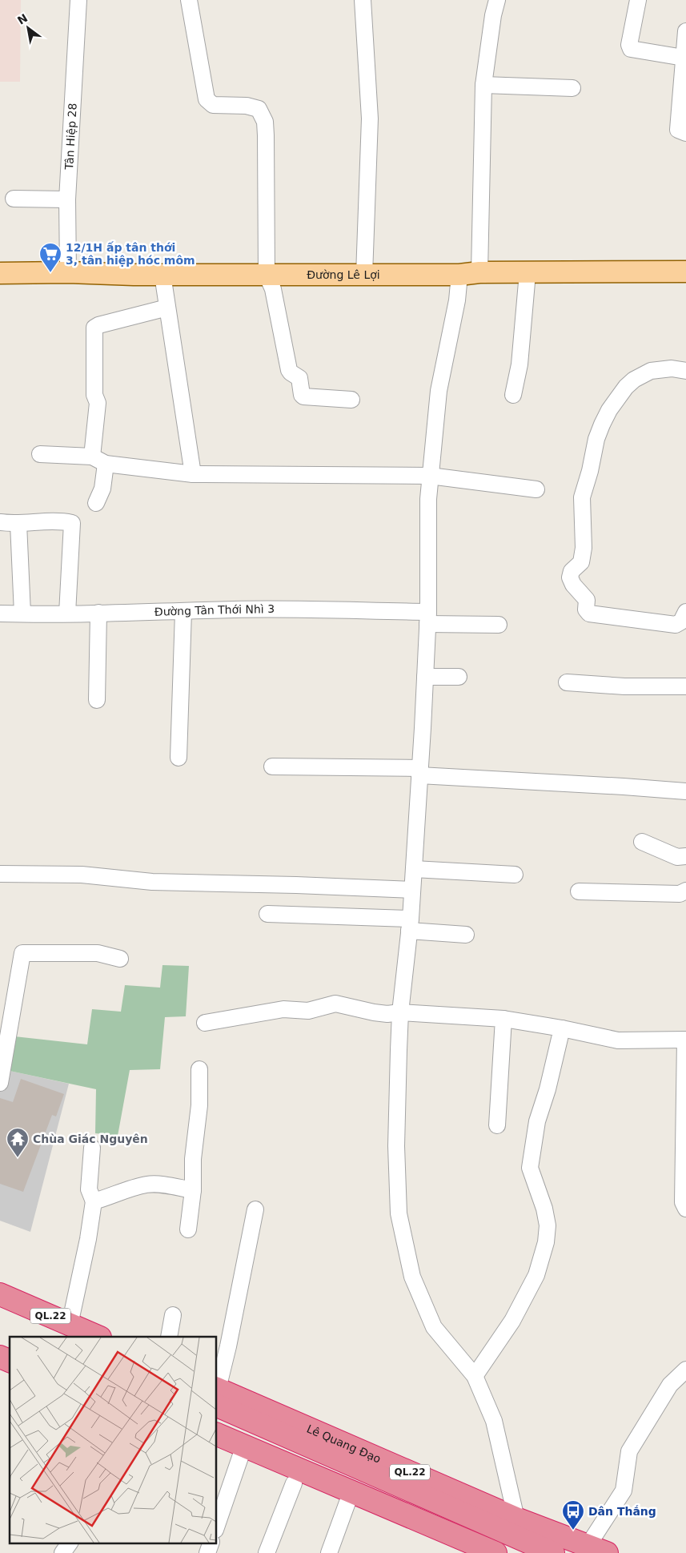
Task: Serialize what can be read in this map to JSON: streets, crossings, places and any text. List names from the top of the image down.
{
  "streets": {
    "highway": ["QL.22", "Lê Quang Đạo"],
    "main road": ["Đường Lê Lợi"],
    "street": ["Tân Hiệp 28", "Đường Tân Thới Nhì 3"]
  },
  "crossings": [
    ["Tân Hiệp 28", "Đường Lê Lợi"]
  ],
  "places": {
    "supermarket": ["12/1H ấp tân thới 3, tân hiệp hóc môm"],
    "temple": ["Chùa Giác Nguyên"],
    "bus stop": ["Dân Thắng"]
  },
  "north": "top left"
}
